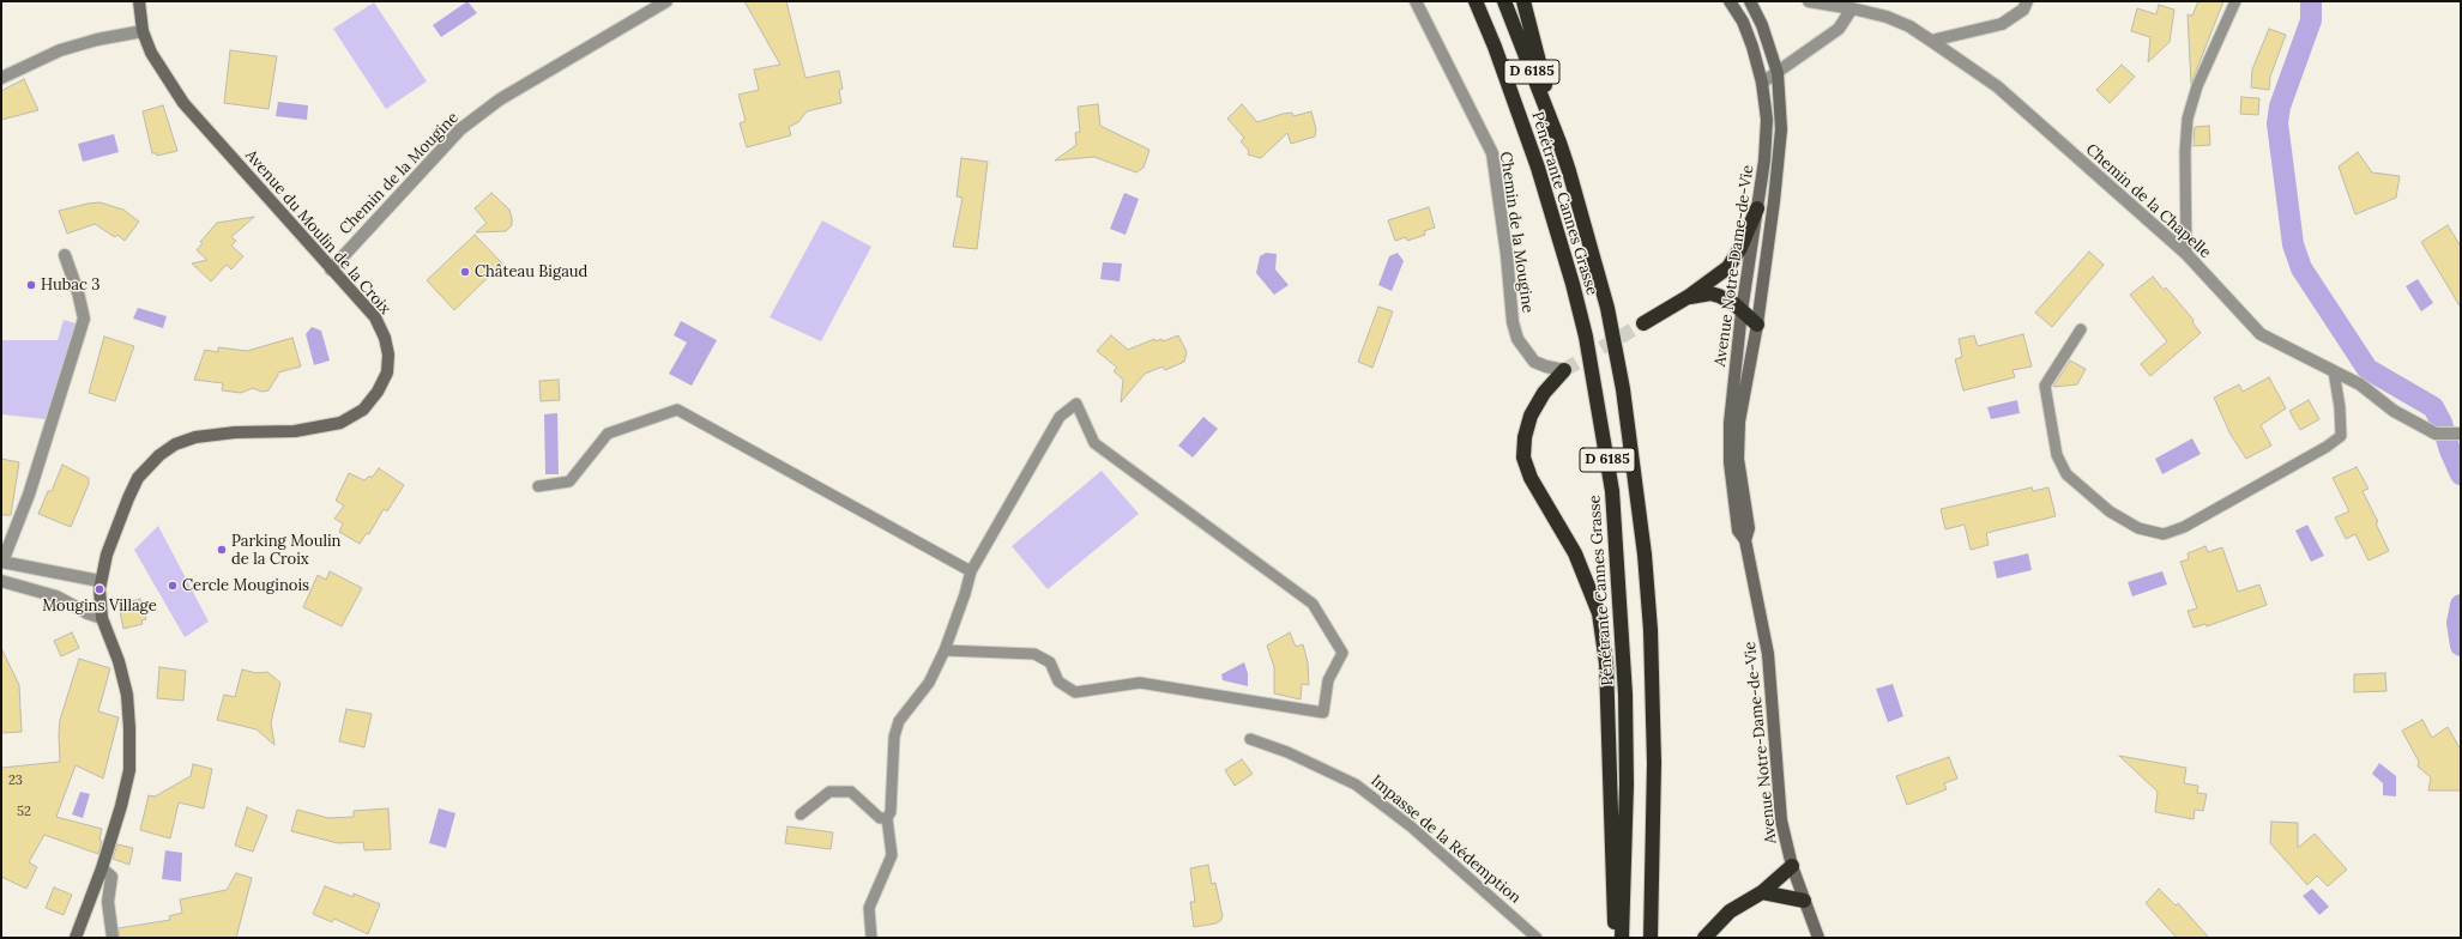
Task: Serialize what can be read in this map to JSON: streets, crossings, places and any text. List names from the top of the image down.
{
  "streets": {
    "highway": ["D 6185", "Pénétrante Cannes Grasse"],
    "main road": ["Avenue du Moulin de la Croix", "Avenue Notre-Dame-de-Vie"],
    "street": ["Chemin de la Mougine", "Chemin de la Chapelle"],
    "lane": ["Impasse de la Rédemption"]
  },
  "crossings": [
    ["Chemin de la Mougine", "Avenue du Moulin de la Croix"]
  ],
  "places": [
    "Château Bigaud",
    "Hubac 3",
    "Parking Moulin de la Croix",
    "Cercle Mouginois",
    "Mougins Village"
  ],
  "house_numbers": ["23", "52"]
}
